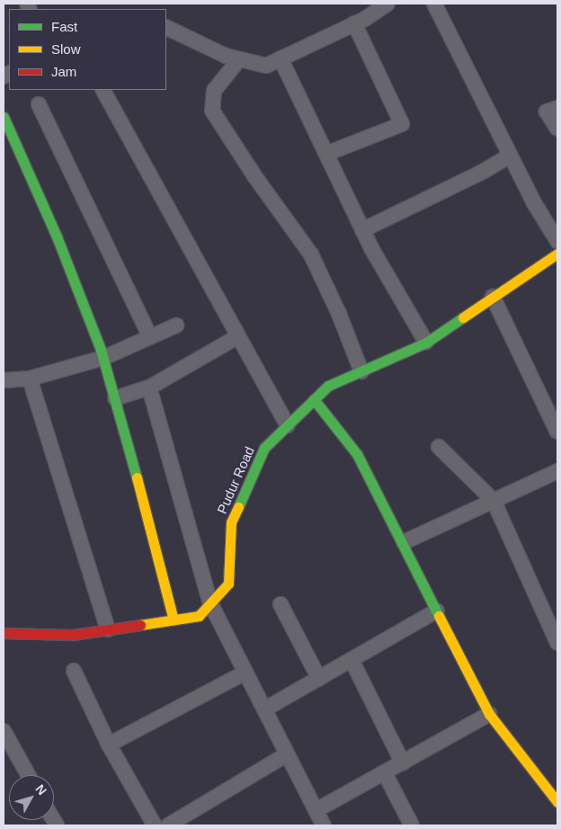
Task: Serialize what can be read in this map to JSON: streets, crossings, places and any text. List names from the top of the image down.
{
  "streets": {
    "street": ["Pudur Road"]
  },
  "legend": ["Fast", "Slow", "Jam"],
  "north": "top right"
}
